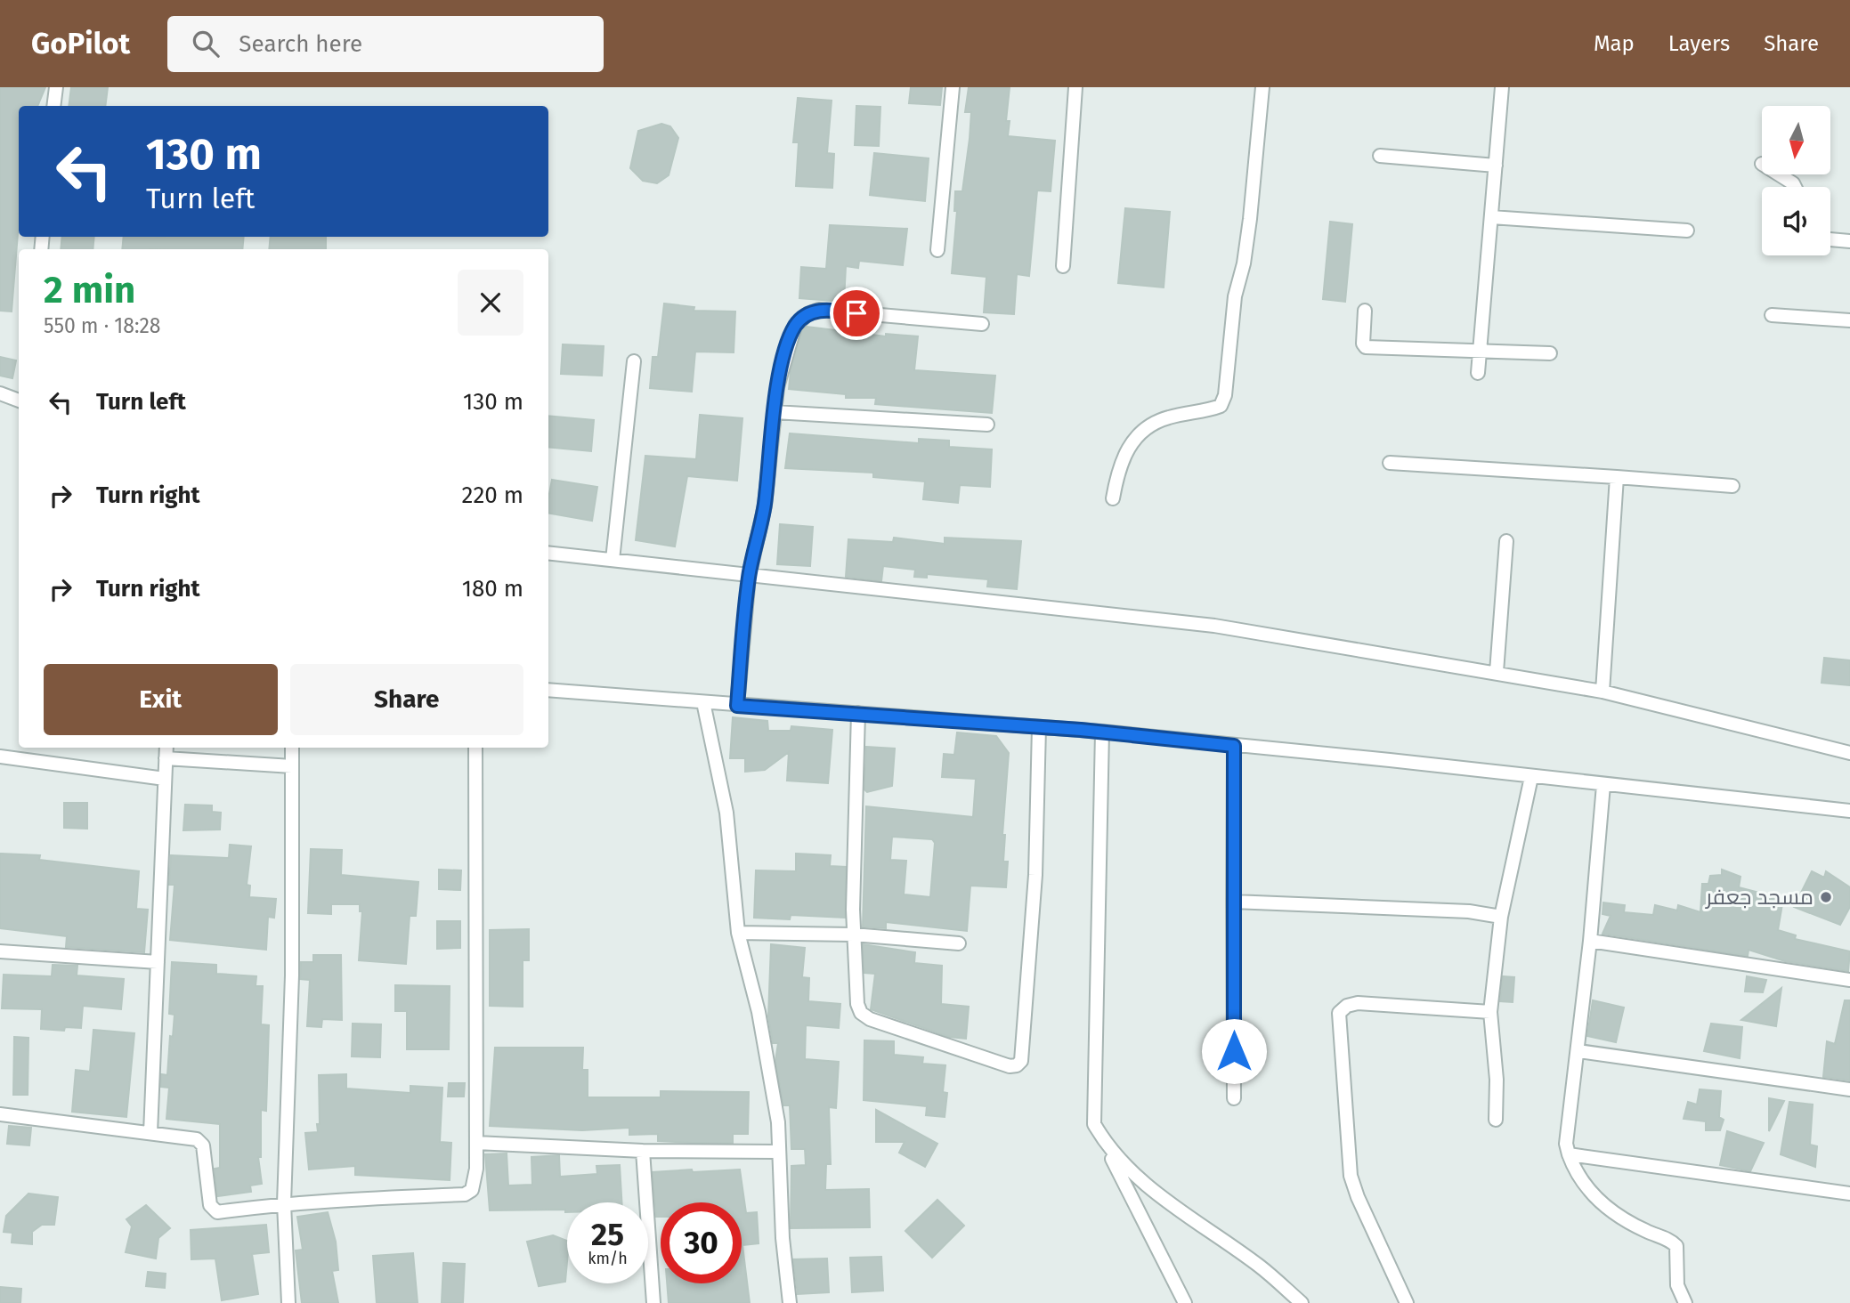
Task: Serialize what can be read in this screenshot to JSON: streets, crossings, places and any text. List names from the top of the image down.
{
  "places": ["مسجد جعفر"],
  "north": "bottom",
  "page": {
    "header": "GoPilot",
    "search": "Search here",
    "nav": ["Map", "Layers", "Share"],
    "turn": ["130 m", "Turn left"],
    "heading": ["2 min", "550 m · 18:28"],
    "list": [
      {
        "name": "Turn left",
        "value": "130 m"
      },
      {
        "name": "Turn right",
        "value": "220 m"
      },
      {
        "name": "Turn right",
        "value": "180 m"
      }
    ],
    "buttons": ["Exit", "Share"],
    "speed": "25 km/h",
    "limit": "30"
  }
}
